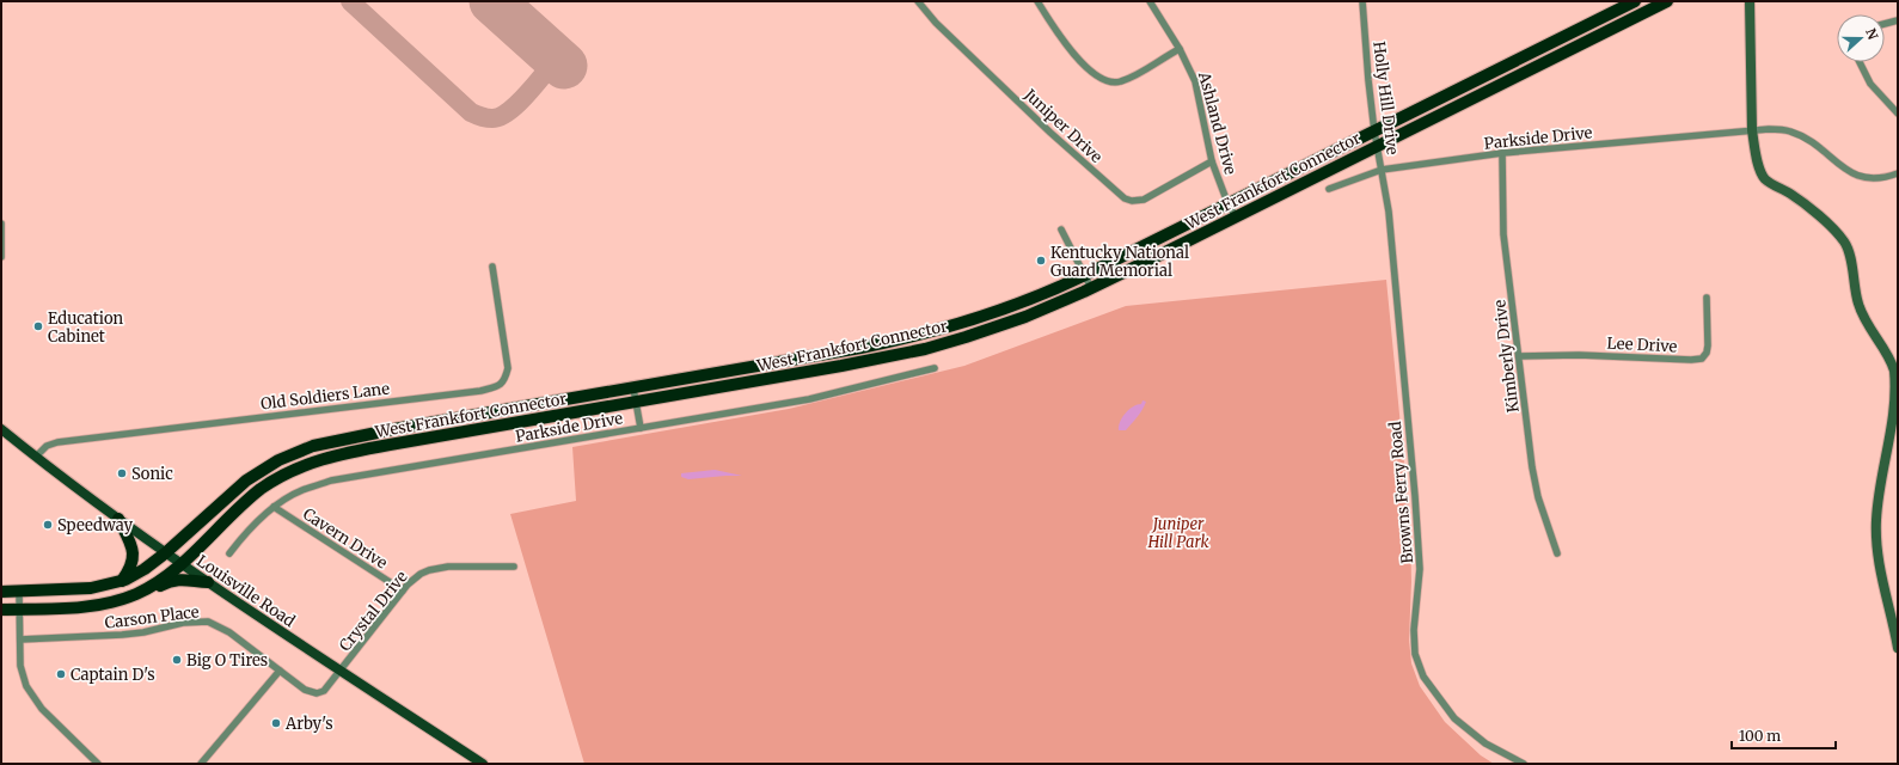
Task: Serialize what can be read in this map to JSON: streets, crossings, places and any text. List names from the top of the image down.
{
  "streets": {
    "highway": ["West Frankfort Connector"],
    "main road": ["Louisville Road"],
    "street": [
      "Holly Hill Drive",
      "Ashland Drive",
      "Juniper Drive",
      "Parkside Drive",
      "Lee Drive",
      "Kimberly Drive",
      "Old Soldiers Lane",
      "Browns Ferry Road",
      "Cavern Drive",
      "Crystal Drive",
      "Carson Place"
    ]
  },
  "crossings": [
    ["Holly Hill Drive", "Parkside Drive"],
    ["Holly Hill Drive", "West Frankfort Connector"],
    ["Holly Hill Drive", "Browns Ferry Road"],
    ["Ashland Drive", "Juniper Drive"],
    ["Ashland Drive", "West Frankfort Connector"],
    ["Parkside Drive", "Kimberly Drive"],
    ["Parkside Drive", "Browns Ferry Road"],
    ["Parkside Drive", "Cavern Drive"],
    ["West Frankfort Connector", "Louisville Road"],
    ["Lee Drive", "Kimberly Drive"],
    ["Old Soldiers Lane", "Louisville Road"],
    ["Cavern Drive", "Crystal Drive"],
    ["Louisville Road", "Crystal Drive"],
    ["Louisville Road", "Carson Place"],
    ["Crystal Drive", "Carson Place"]
  ],
  "parks": ["Juniper Hill Park"],
  "places": [
    "Kentucky National Guard Memorial",
    "Education Cabinet",
    "Sonic",
    "Speedway",
    "Big O Tires",
    "Captain D's",
    "Arby's"
  ],
  "scale_bar": "100 m",
  "north": "right"
}
